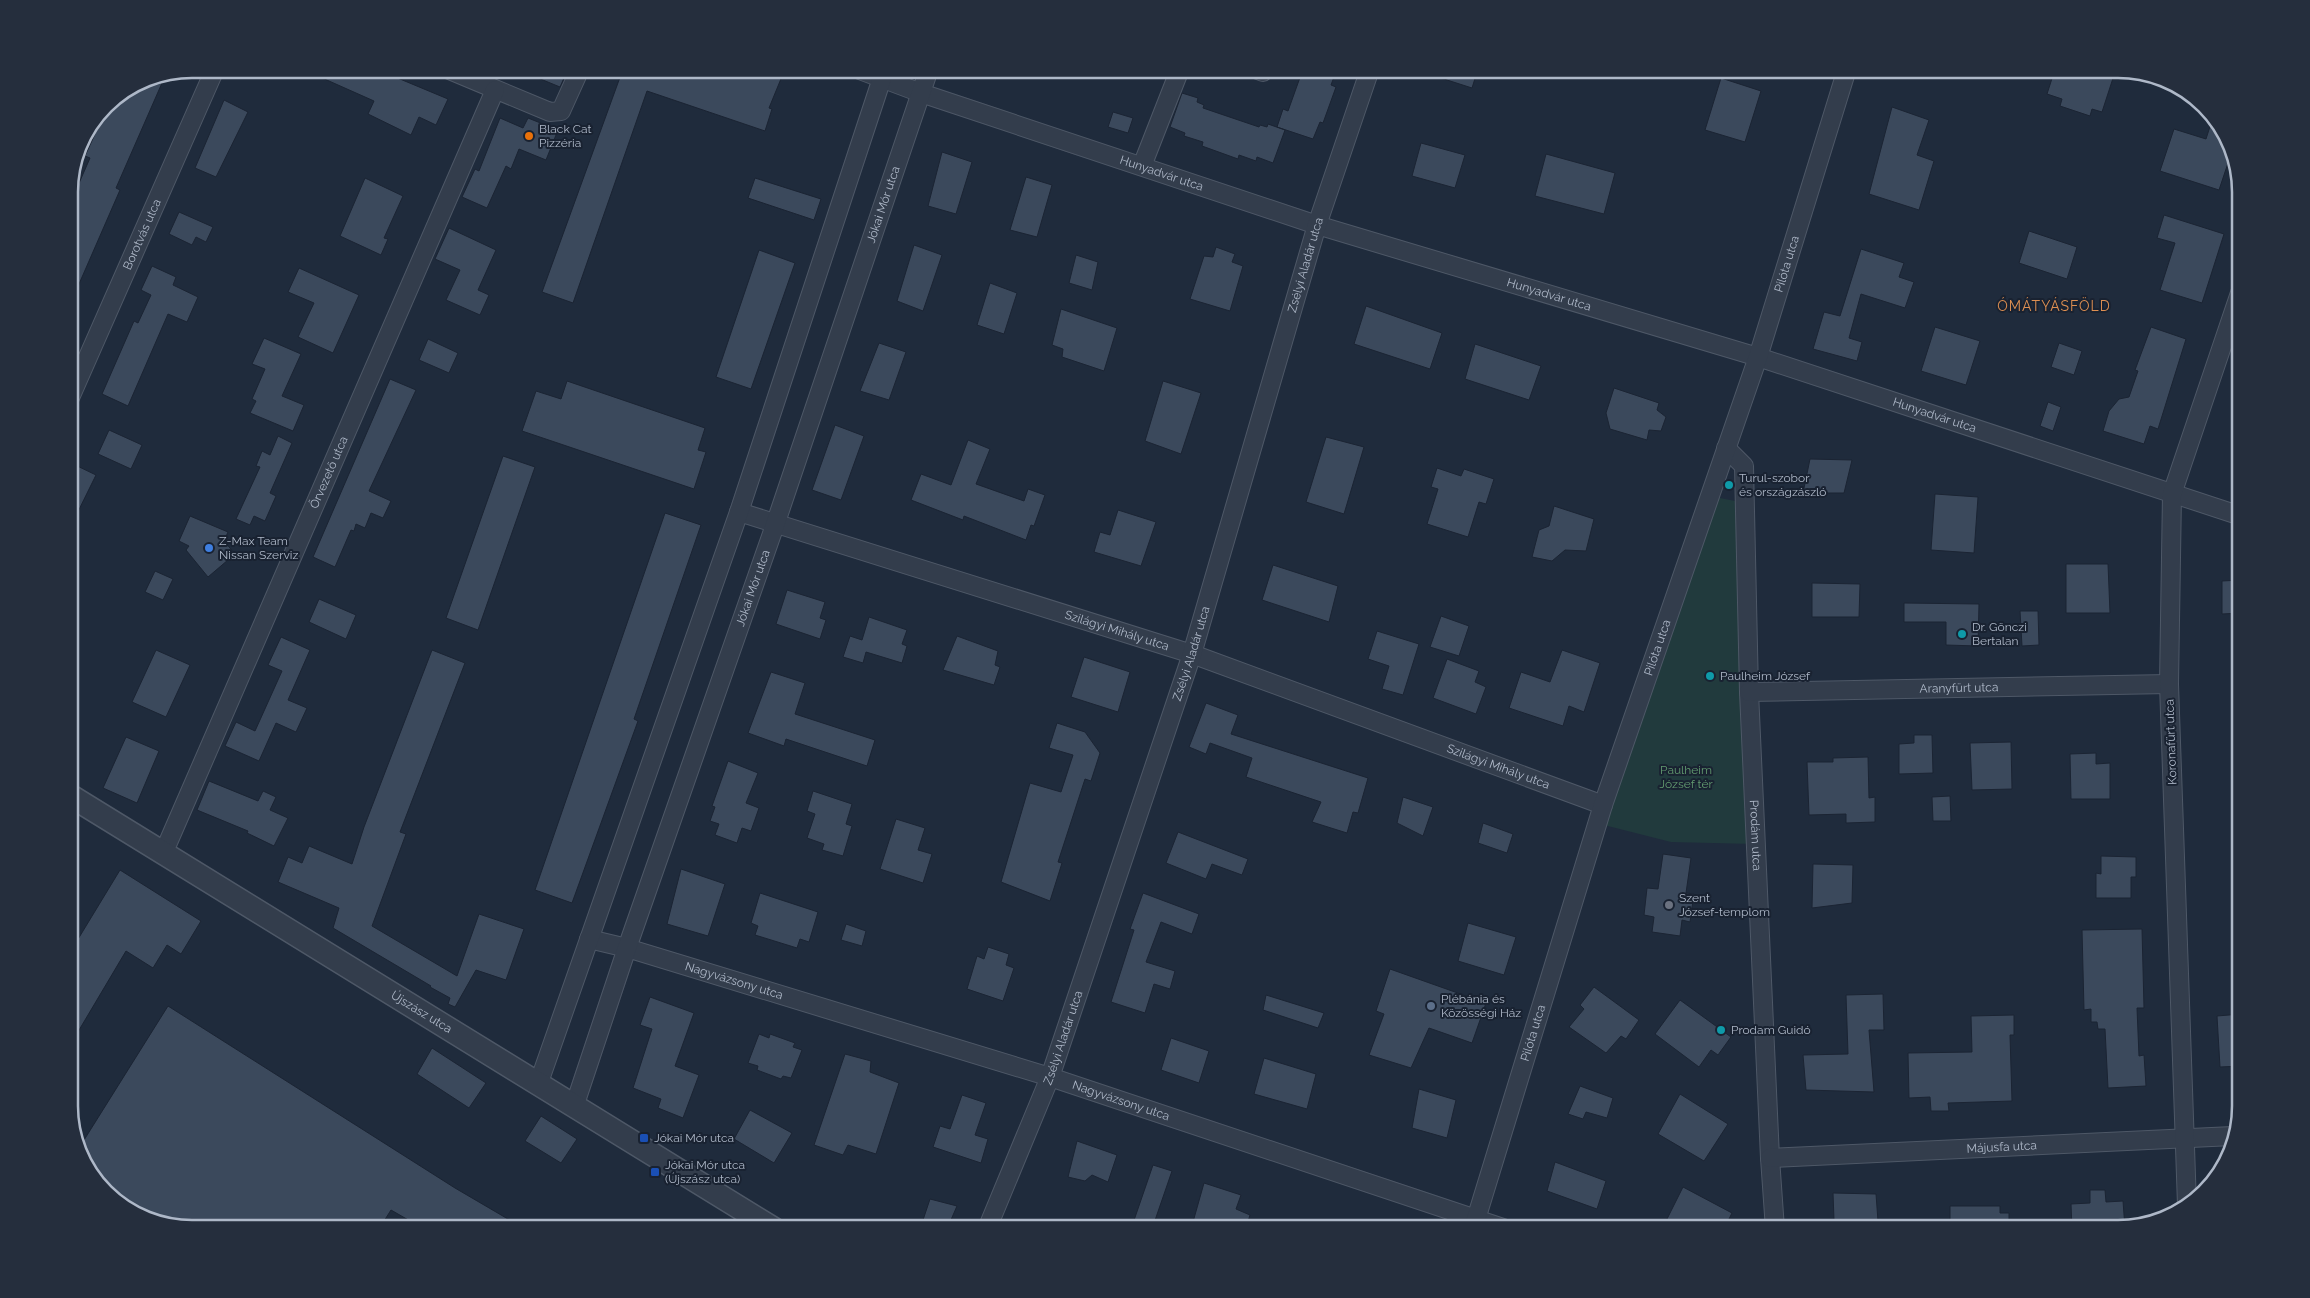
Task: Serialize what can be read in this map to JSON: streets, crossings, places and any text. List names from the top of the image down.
{
  "streets": {
    "street": [
      "Hunyadvár utca",
      "Jókai Mór utca",
      "Borotvás utca",
      "Pilóta utca",
      "Zsélyi Aladár utca",
      "Őrvezető utca",
      "Szilágyi Mihály utca",
      "Aranyfürt utca",
      "Koronafürt utca",
      "Prodám utca",
      "Nagyvázsony utca",
      "Újszász utca",
      "Májusfa utca"
    ]
  },
  "crossings": [
    ["Hunyadvár utca", "Jókai Mór utca"],
    ["Hunyadvár utca", "Pilóta utca"],
    ["Hunyadvár utca", "Zsélyi Aladár utca"],
    ["Hunyadvár utca", "Koronafürt utca"],
    ["Jókai Mór utca", "Szilágyi Mihály utca"],
    ["Jókai Mór utca", "Nagyvázsony utca"],
    ["Jókai Mór utca", "Újszász utca"],
    ["Pilóta utca", "Szilágyi Mihály utca"],
    ["Pilóta utca", "Prodám utca"],
    ["Zsélyi Aladár utca", "Szilágyi Mihály utca"],
    ["Zsélyi Aladár utca", "Nagyvázsony utca"],
    ["Őrvezető utca", "Újszász utca"],
    ["Aranyfürt utca", "Koronafürt utca"],
    ["Aranyfürt utca", "Prodám utca"],
    ["Koronafürt utca", "Májusfa utca"],
    ["Prodám utca", "Májusfa utca"]
  ],
  "districts": ["ÓMÁTYÁSFÖLD"],
  "parks": ["Paulheim József tér"],
  "places": {
    "other": [
      "Black Cat Pizzéria",
      "Turul-szobor és országzászló",
      "Z-Max Team Nissan Szerviz",
      "Dr. Gönczi Bertalan",
      "Paulheim József",
      "Szent József-templom",
      "Plébánia és Közösségi Ház",
      "Prodam Guidó"
    ],
    "transit": ["Jókai Mór utca", "Jókai Mór utca (Újszász utca)"]
  }
}
